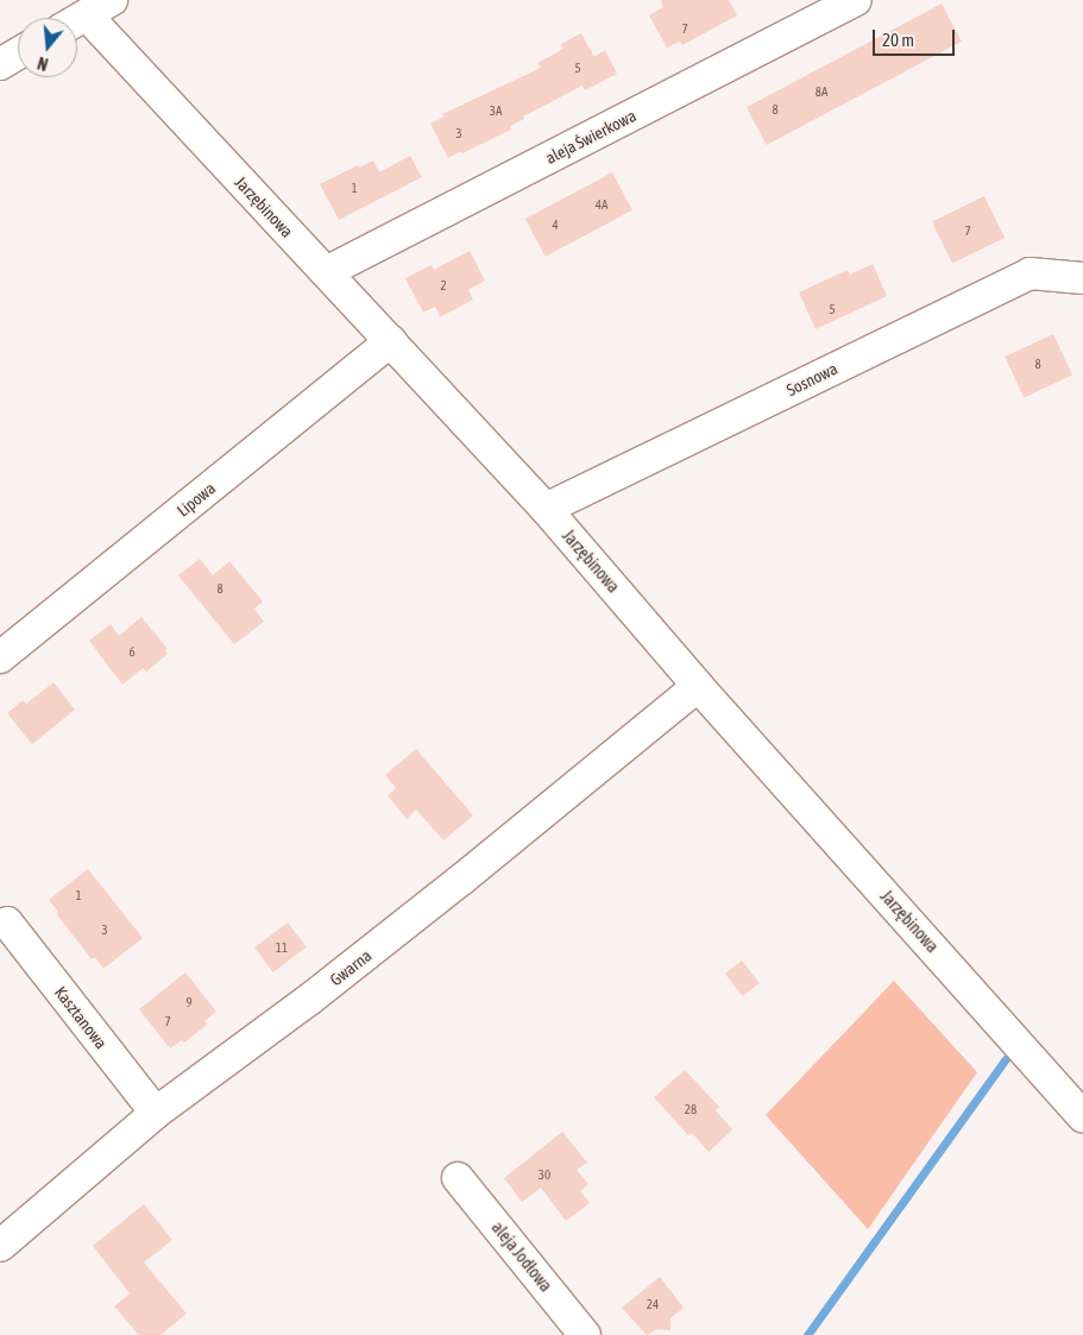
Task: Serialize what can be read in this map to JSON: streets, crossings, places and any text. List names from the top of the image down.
{
  "streets": {
    "street": [
      "aleja Świerkowa",
      "Jarzębinowa",
      "Sosnowa",
      "Lipowa",
      "Gwarna",
      "Kasztanowa",
      "aleja Jodłowa"
    ]
  },
  "crossings": [
    ["aleja Świerkowa", "Jarzębinowa"],
    ["Jarzębinowa", "Sosnowa"],
    ["Jarzębinowa", "Lipowa"],
    ["Jarzębinowa", "Gwarna"],
    ["Gwarna", "Kasztanowa"]
  ],
  "house_numbers": [
    "7",
    "5",
    "8A",
    "8",
    "3A",
    "3",
    "1",
    "4A",
    "4",
    "7",
    "2",
    "5",
    "8",
    "8",
    "6",
    "1",
    "3",
    "11",
    "9",
    "7",
    "28",
    "30",
    "24"
  ],
  "scale_bar": "20 m",
  "north": "bottom"
}
